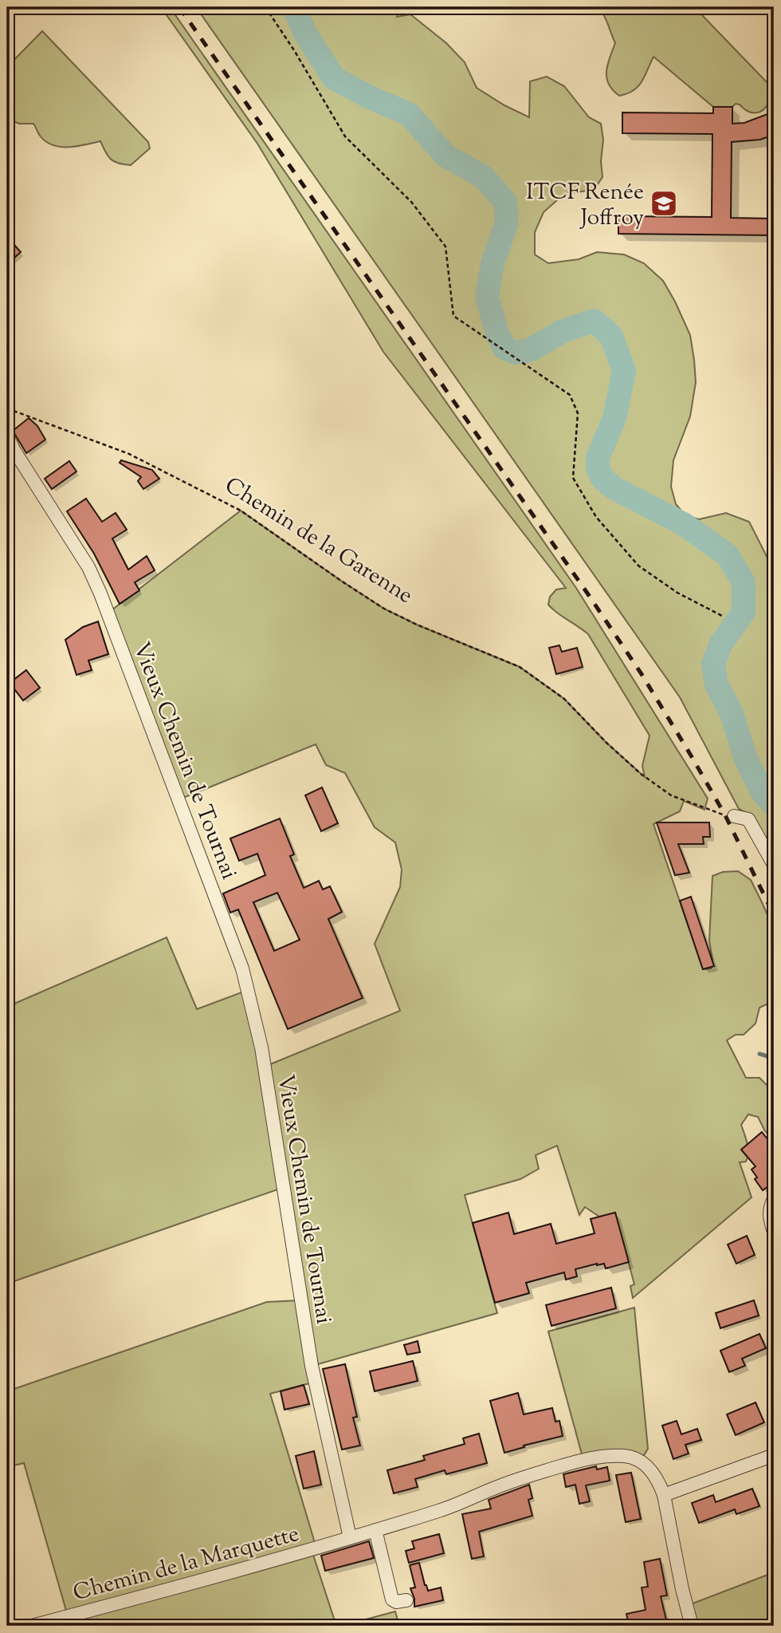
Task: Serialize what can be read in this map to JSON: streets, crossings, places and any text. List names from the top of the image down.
{
  "streets": {
    "street": ["Vieux Chemin de Tournai", "Chemin de la Marquette"],
    "path": ["Chemin de la Garenne"]
  },
  "crossings": [
    ["Vieux Chemin de Tournai", "Chemin de la Marquette"]
  ],
  "places": {
    "school or university": ["ITCF Renée Joffroy"]
  }
}
